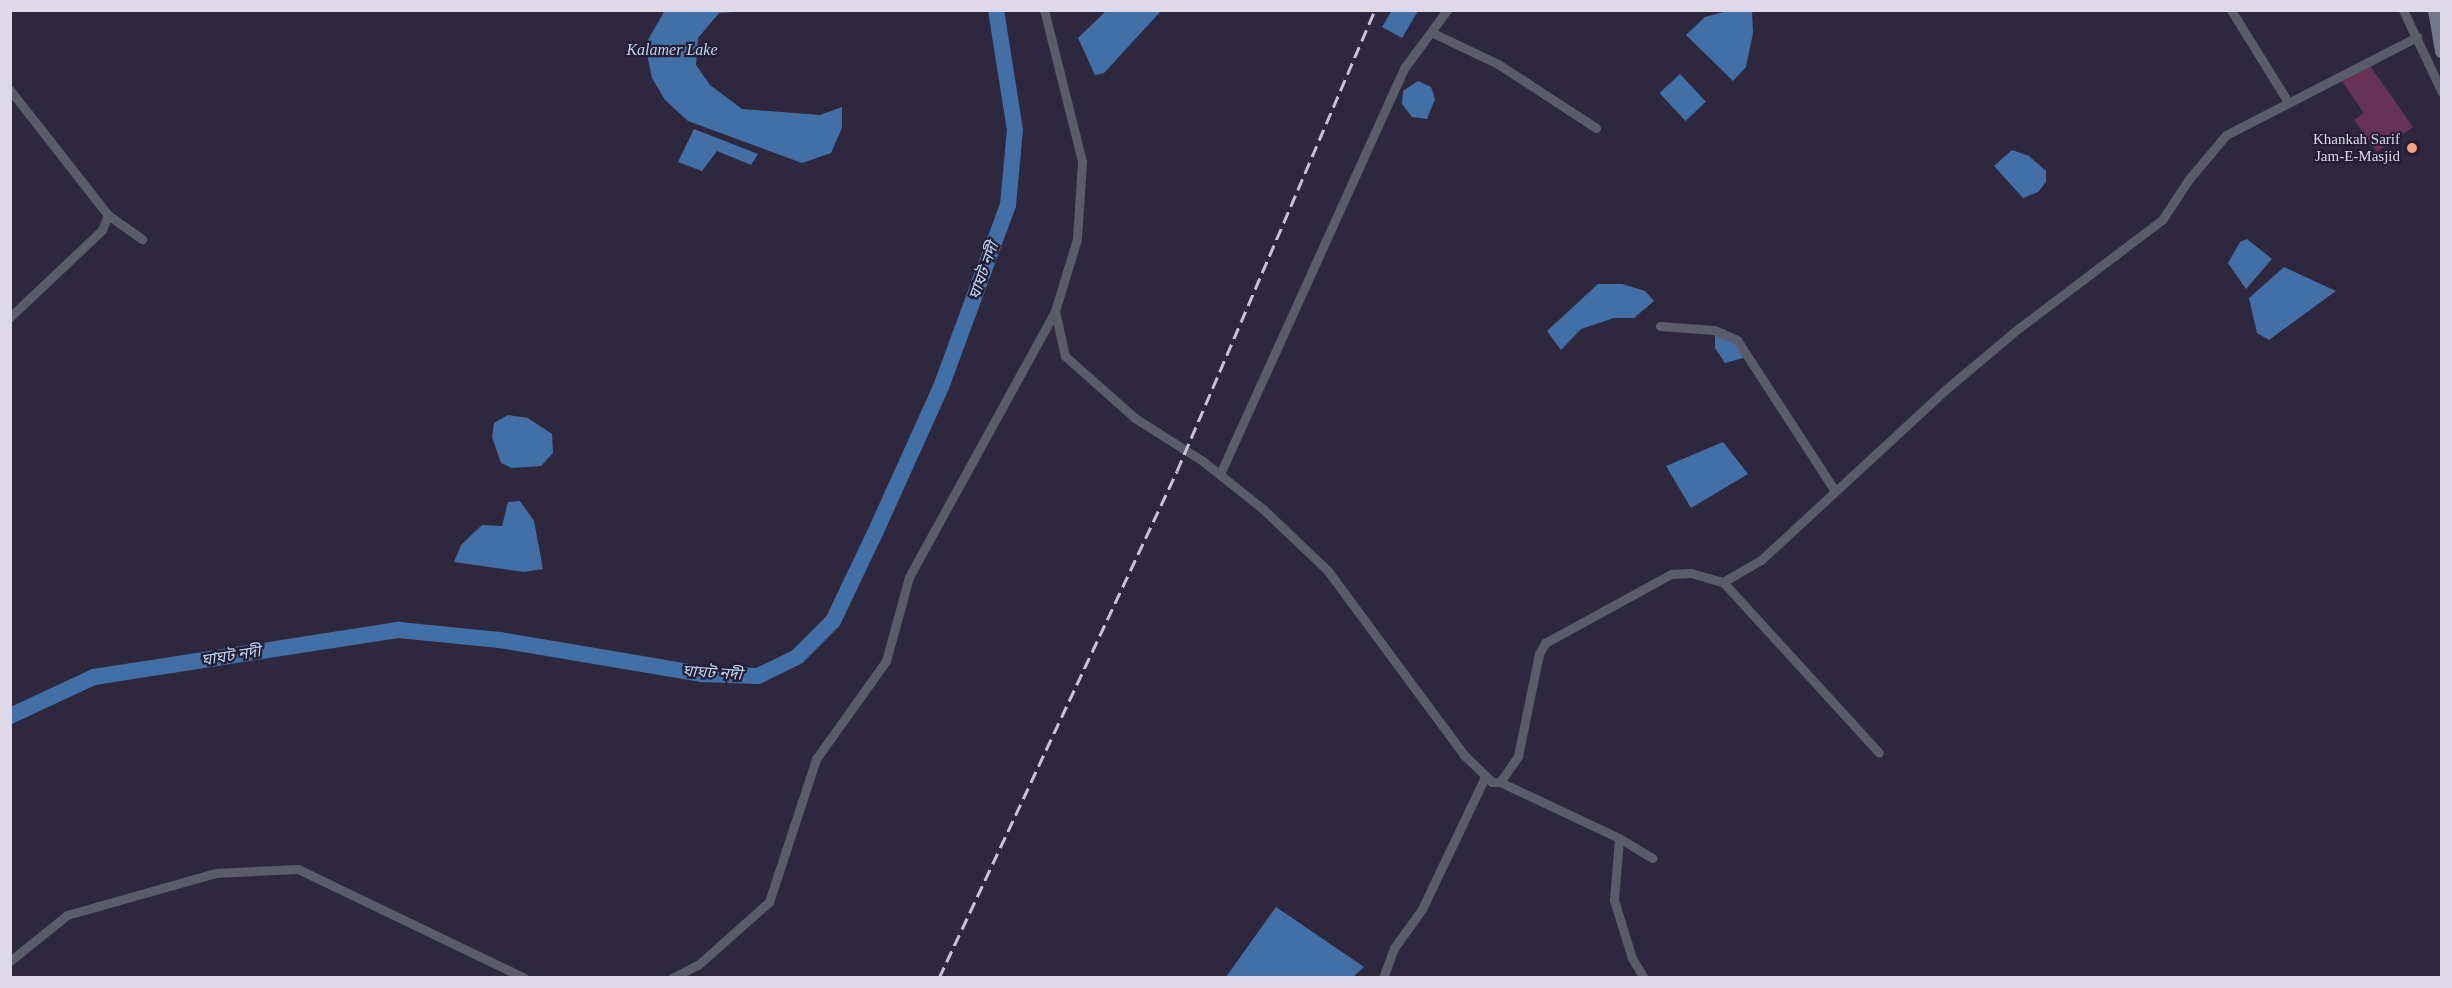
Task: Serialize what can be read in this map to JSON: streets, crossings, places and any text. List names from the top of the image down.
{
  "water": ["Kalamer Lake", "ঘাঘট নদী"],
  "places": ["Khankah Sarif Jam-E-Masjid"]
}
